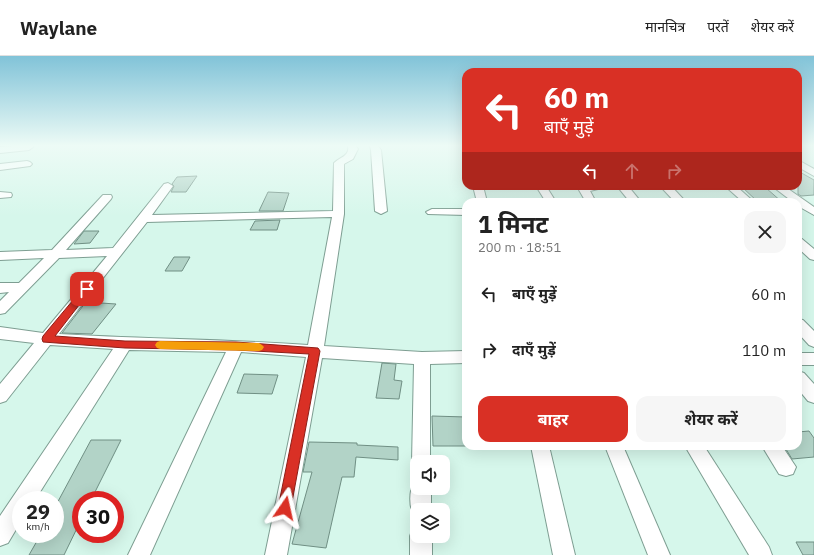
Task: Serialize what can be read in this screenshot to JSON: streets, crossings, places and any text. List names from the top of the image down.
{
  "page": {
    "header": "Waylane",
    "nav": ["मानचित्र", "परतें", "शेयर करें"],
    "turn": ["60 m", "बाएँ मुड़ें"],
    "heading": ["1 मिनट", "200 m · 18:51"],
    "list": [
      {
        "name": "बाएँ मुड़ें",
        "value": "60 m"
      },
      {
        "name": "दाएँ मुड़ें",
        "value": "110 m"
      }
    ],
    "buttons": ["बाहर", "शेयर करें"],
    "speed": "29 km/h",
    "limit": "30"
  }
}
